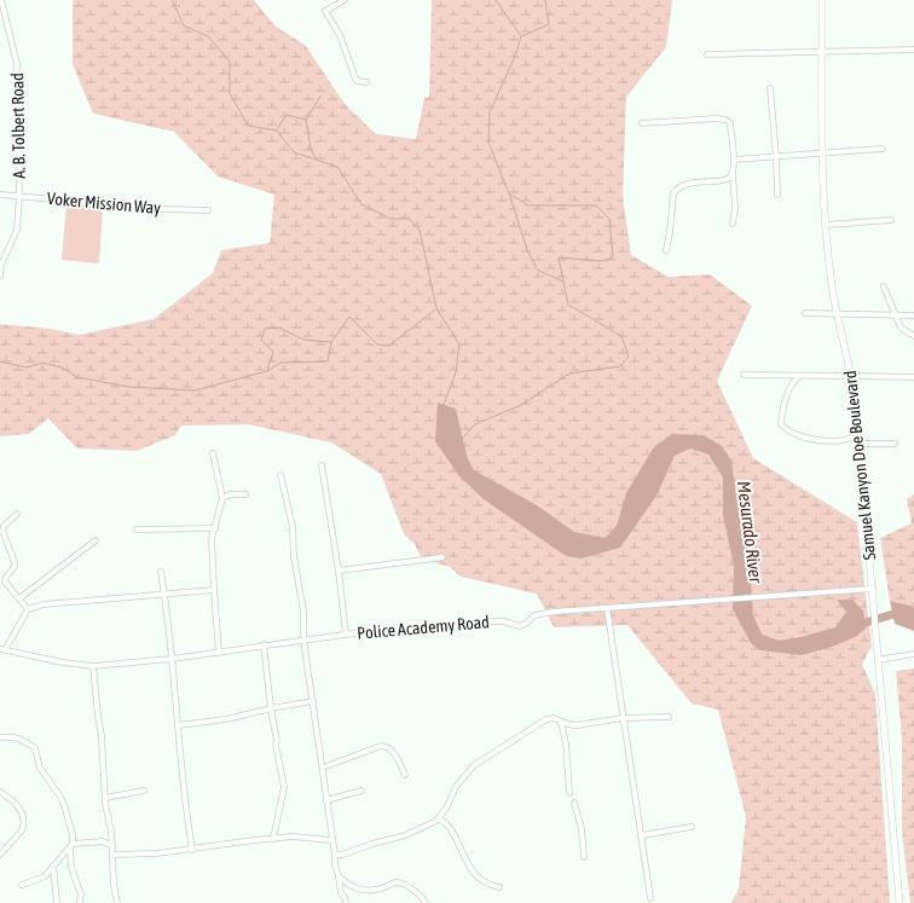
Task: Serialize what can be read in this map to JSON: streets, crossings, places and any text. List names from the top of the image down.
{
  "streets": {
    "street": [
      "A. B. Tolbert Road",
      "Voker Mission Way",
      "Samuel Kanyon Doe Boulevard",
      "Police Academy Road"
    ]
  },
  "crossings": [
    ["A. B. Tolbert Road", "Voker Mission Way"],
    ["Samuel Kanyon Doe Boulevard", "Police Academy Road"]
  ],
  "water": ["Mesurado River"]
}
